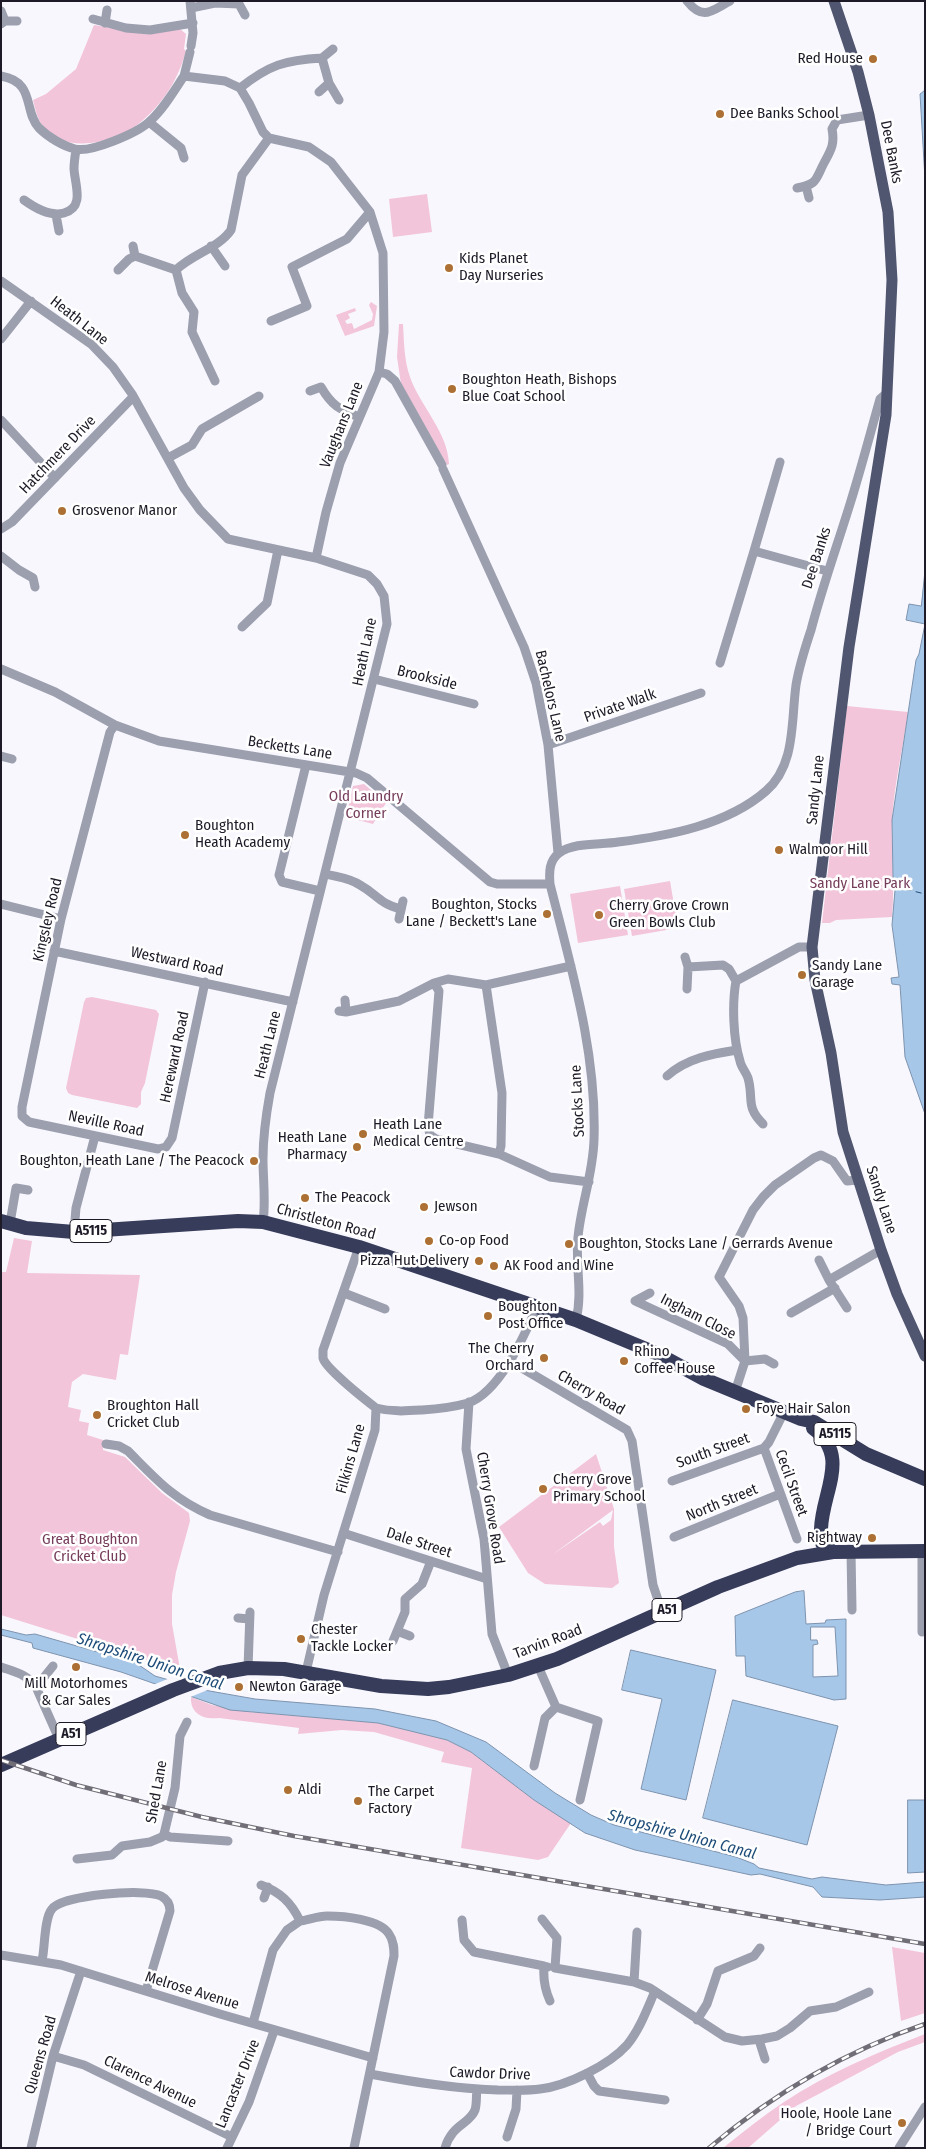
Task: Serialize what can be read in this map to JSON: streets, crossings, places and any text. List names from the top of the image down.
{
  "streets": {
    "highway": [
      "Christleton Road",
      "A5115",
      "A51",
      "Tarvin Road"
    ],
    "main road": ["Dee Banks", "Sandy Lane"],
    "street": [
      "Heath Lane",
      "Vaughans Lane",
      "Hatchmere Drive",
      "Brookside",
      "Bachelors Lane",
      "Private Walk",
      "Becketts Lane",
      "Kingsley Road",
      "Westward Road",
      "Hereward Road",
      "Stocks Lane",
      "Neville Road",
      "Ingham Close",
      "Cherry Road",
      "South Street",
      "Filkins Lane",
      "Cecil Street",
      "North Street",
      "Cherry Grove Road",
      "Dale Street",
      "Shed Lane",
      "Melrose Avenue",
      "Queens Road",
      "Cawdor Drive",
      "Clarence Avenue",
      "Lancaster Drive"
    ]
  },
  "crossings": [
    ["Dee Banks", "Bachelors Lane"],
    ["Dee Banks", "Sandy Lane"],
    ["Heath Lane", "Vaughans Lane"],
    ["Heath Lane", "Hatchmere Drive"],
    ["Heath Lane", "Brookside"],
    ["Heath Lane", "Becketts Lane"],
    ["Heath Lane", "Westward Road"],
    ["Heath Lane", "Christleton Road"],
    ["Vaughans Lane", "Bachelors Lane"],
    ["Bachelors Lane", "Private Walk"],
    ["Bachelors Lane", "Becketts Lane"],
    ["Bachelors Lane", "Stocks Lane"],
    ["Becketts Lane", "Kingsley Road"],
    ["Becketts Lane", "Stocks Lane"],
    ["Kingsley Road", "Westward Road"],
    ["Kingsley Road", "Neville Road"],
    ["Westward Road", "Hereward Road"],
    ["Hereward Road", "Neville Road"],
    ["Stocks Lane", "Christleton Road"],
    ["Christleton Road", "A5115"],
    ["Christleton Road", "Filkins Lane"],
    ["Christleton Road", "Cecil Street"],
    ["Cherry Road", "Tarvin Road"],
    ["South Street", "Cecil Street"],
    ["Filkins Lane", "Dale Street"],
    ["Filkins Lane", "Tarvin Road"],
    ["Cecil Street", "North Street"],
    ["Cherry Grove Road", "Dale Street"],
    ["Cherry Grove Road", "Tarvin Road"],
    ["A51", "Tarvin Road"],
    ["Melrose Avenue", "Queens Road"],
    ["Melrose Avenue", "Lancaster Drive"],
    ["Queens Road", "Clarence Avenue"],
    ["Clarence Avenue", "Lancaster Drive"]
  ],
  "water": ["Shropshire Union Canal"],
  "parks": ["Old Laundry Corner", "Sandy Lane Park", "Great Boughton Cricket Club"],
  "places": [
    "Red House",
    "Dee Banks School",
    "Kids Planet Day Nurseries",
    "Boughton Heath, Bishops Blue Coat School",
    "Grosvenor Manor",
    "Boughton Heath Academy",
    "Walmoor Hill",
    "Boughton, Stocks Lane / Beckett's Lane",
    "Cherry Grove Crown Green Bowls Club",
    "Sandy Lane Garage",
    "Heath Lane Medical Centre",
    "Heath Lane Pharmacy",
    "Boughton, Heath Lane / The Peacock",
    "The Peacock",
    "Jewson",
    "Co-op Food",
    "Boughton, Stocks Lane / Gerrards Avenue",
    "Pizza Hut Delivery",
    "AK Food and Wine",
    "Boughton Post Office",
    "The Cherry Orchard",
    "Rhino Coffee House",
    "Foye Hair Salon",
    "Broughton Hall Cricket Club",
    "Cherry Grove Primary School",
    "Rightway",
    "Chester Tackle Locker",
    "Mill Motorhomes & Car Sales",
    "Newton Garage",
    "Aldi",
    "The Carpet Factory",
    "Hoole, Hoole Lane / Bridge Court"
  ]
}
